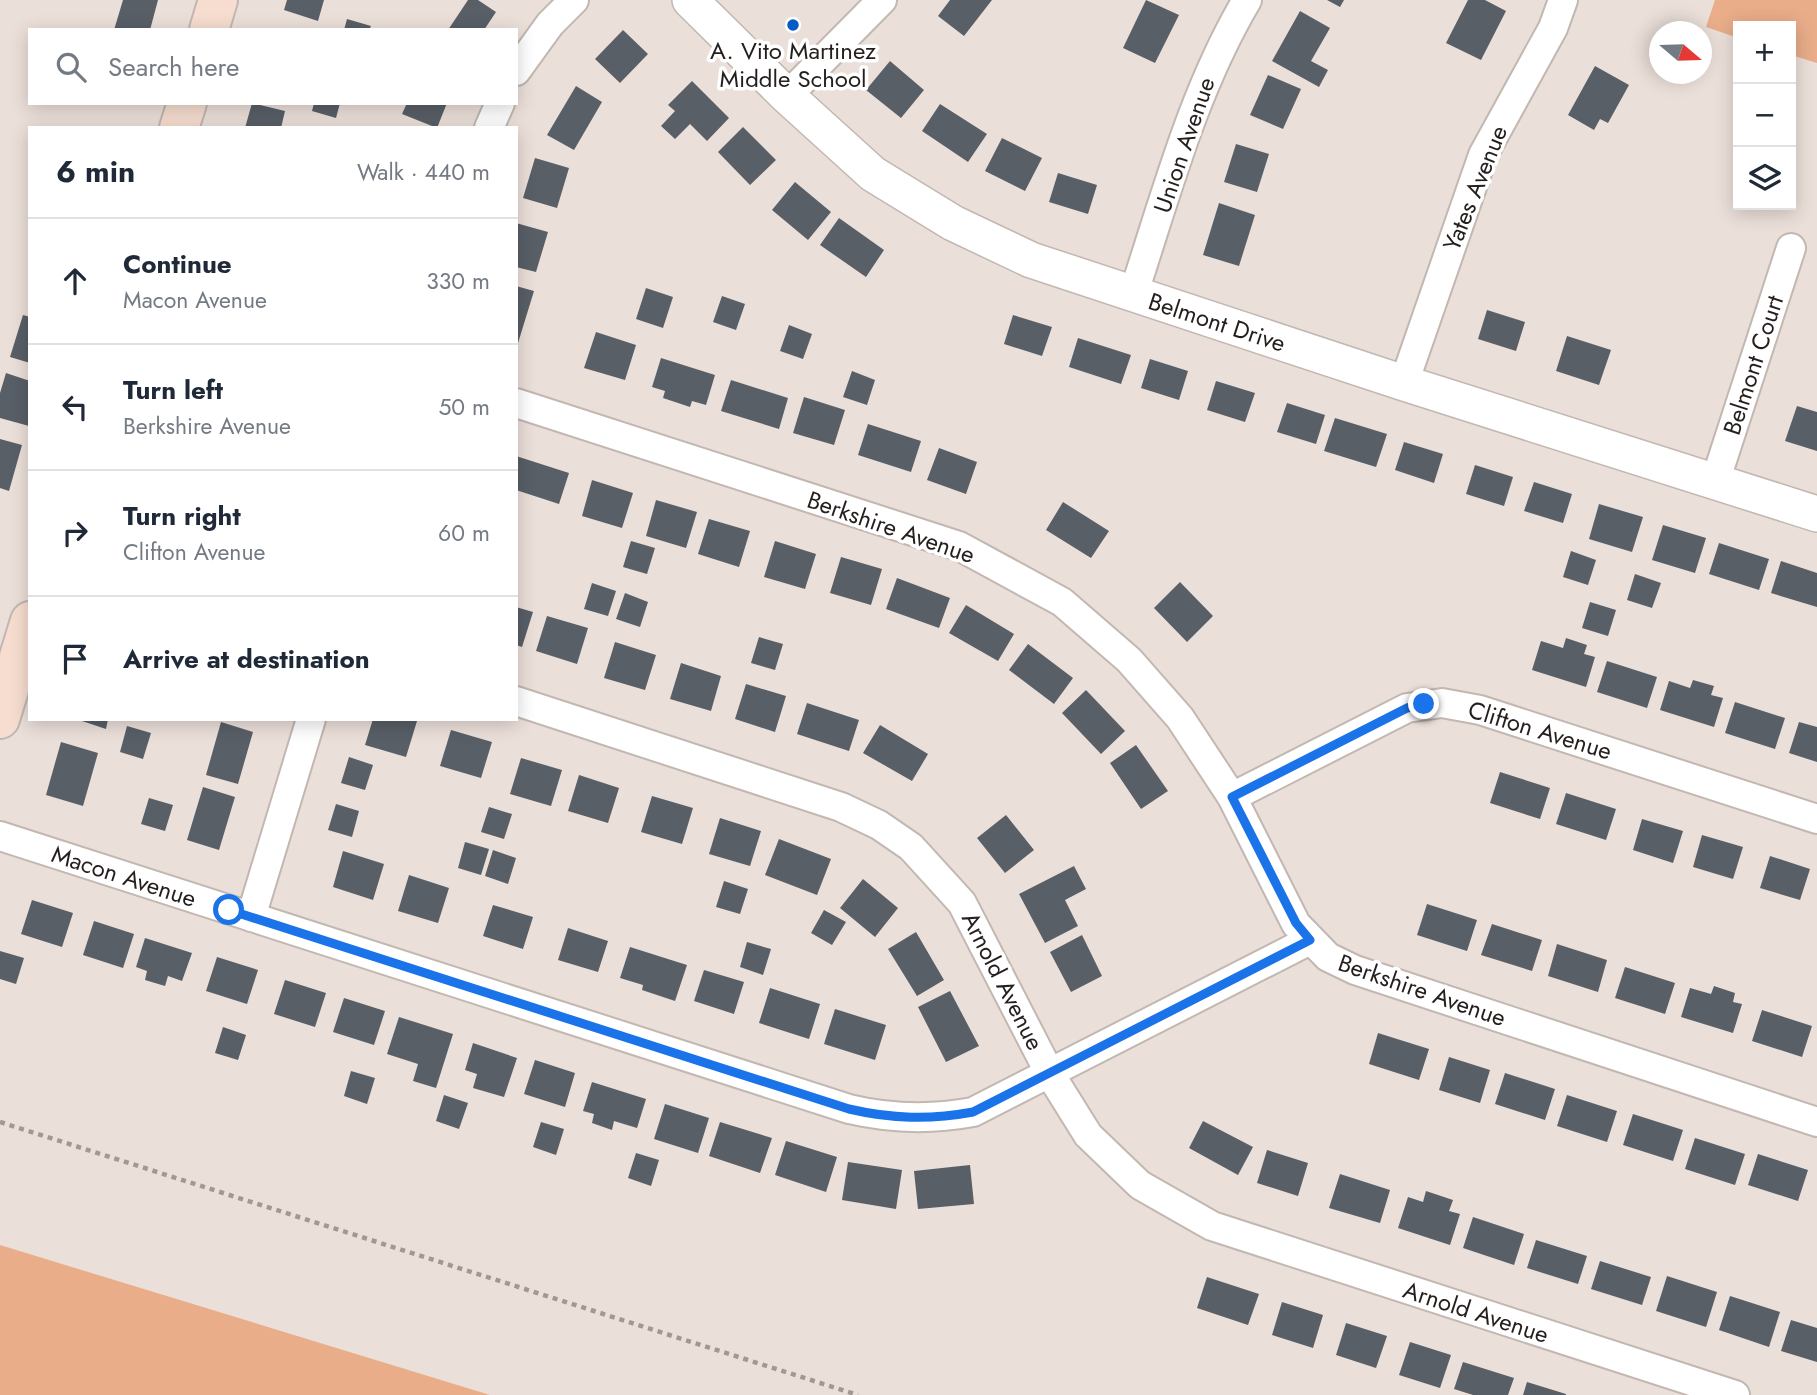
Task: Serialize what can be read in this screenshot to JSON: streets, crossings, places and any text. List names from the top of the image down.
{
  "streets": {
    "street": [
      "Union Avenue",
      "Yates Avenue",
      "Belmont Drive",
      "Belmont Court",
      "Berkshire Avenue",
      "Clifton Avenue",
      "Macon Avenue",
      "Arnold Avenue"
    ]
  },
  "crossings": [
    ["Union Avenue", "Belmont Drive"],
    ["Yates Avenue", "Belmont Drive"],
    ["Belmont Drive", "Belmont Court"],
    ["Berkshire Avenue", "Clifton Avenue"],
    ["Berkshire Avenue", "Macon Avenue"],
    ["Macon Avenue", "Arnold Avenue"]
  ],
  "places": ["A. Vito Martinez Middle School"],
  "north": "right",
  "page": {
    "map_buttons": ["+", "−"],
    "search": "Search here",
    "heading": ["6 min", "Walk · 440 m"],
    "list": [
      ["Continue", "Macon Avenue", "330 m"],
      ["Turn left", "Berkshire Avenue", "50 m"],
      ["Turn right", "Clifton Avenue", "60 m"],
      "Arrive at destination"
    ]
  }
}
